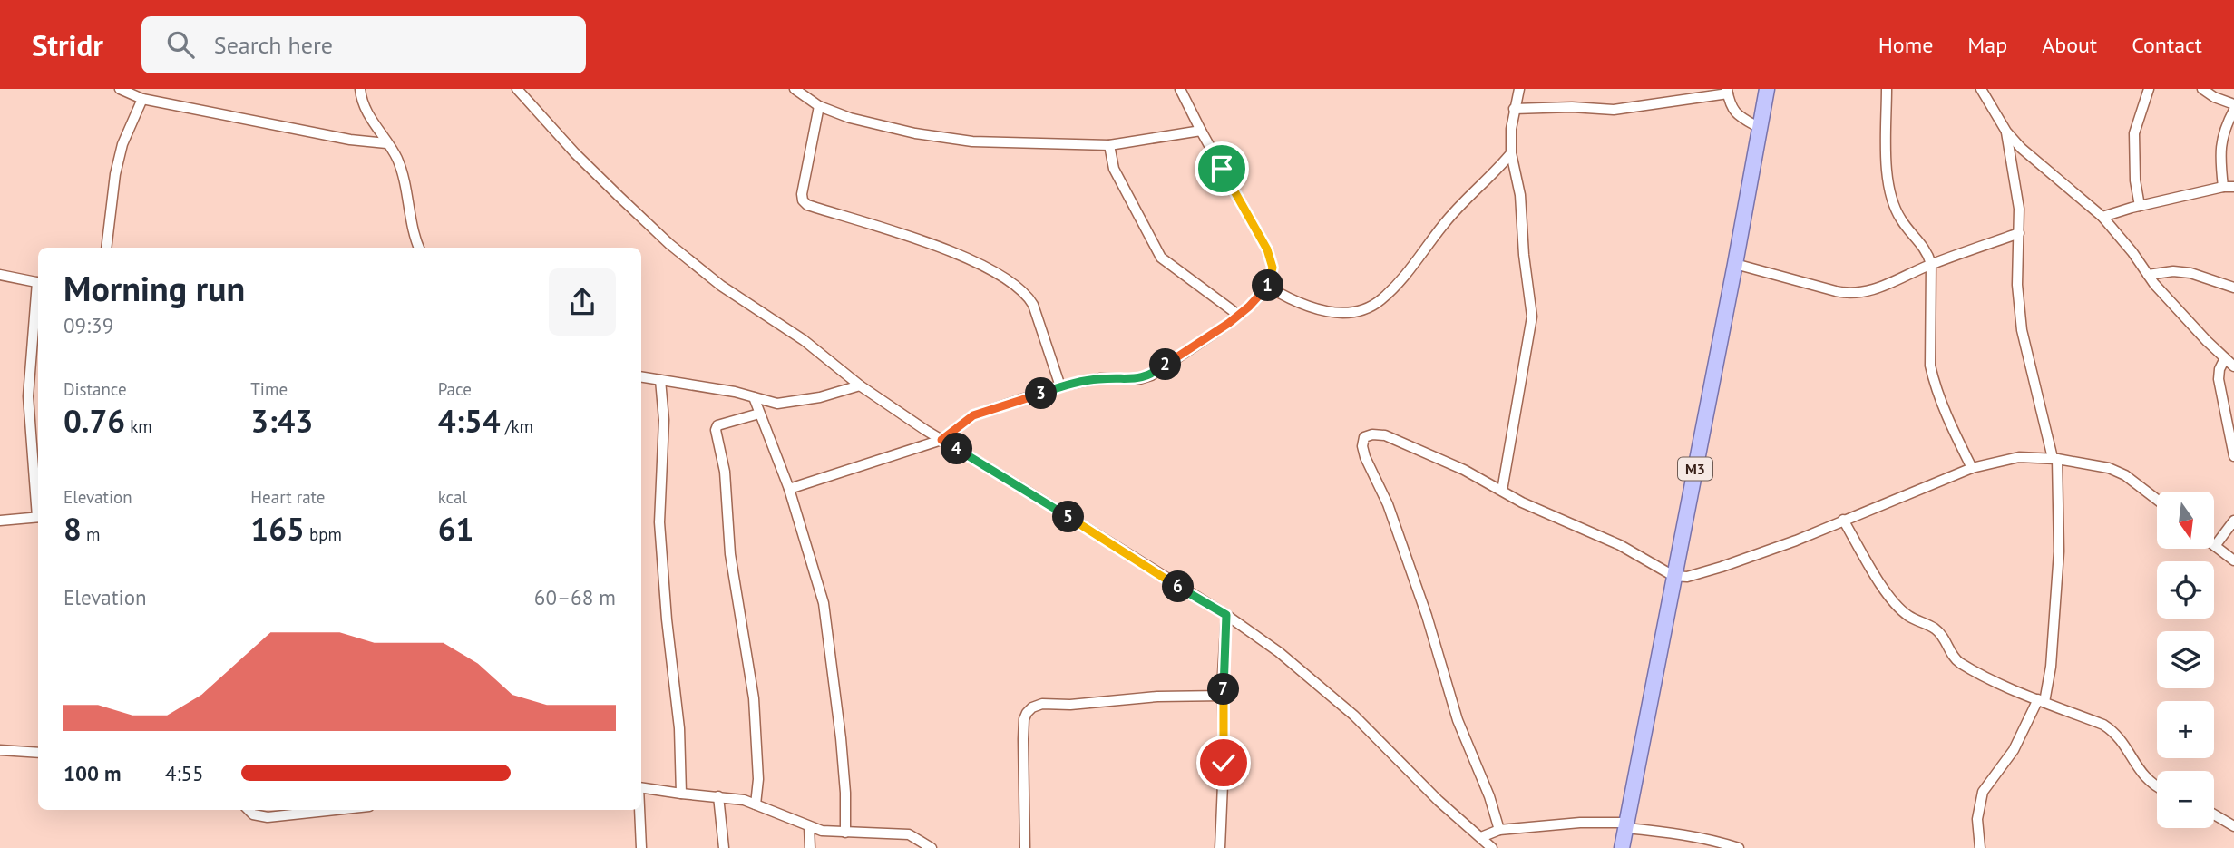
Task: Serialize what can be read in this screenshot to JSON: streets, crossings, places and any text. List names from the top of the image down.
{
  "streets": {
    "main road": ["M3"]
  },
  "north": "bottom",
  "page": {
    "header": "Stridr",
    "search": "Search here",
    "nav": [
      "Home",
      "Map",
      "About",
      "Contact"
    ],
    "heading": ["Morning run", "09:39"],
    "pins": [
      "1",
      "2",
      "3",
      "4",
      "5",
      "6",
      "7"
    ],
    "stats": [
      ["Distance", "0.76 km"],
      ["Time", "3:43"],
      ["Pace", "4:54 /km"],
      ["Elevation", "8 m"],
      ["Heart rate", "165 bpm"],
      ["kcal", "61"]
    ],
    "map_buttons": ["+", "−"],
    "chart": ["Elevation", "60–68 m"],
    "list": [
      {
        "name": "100 m",
        "note": "4:55"
      }
    ]
  }
}
